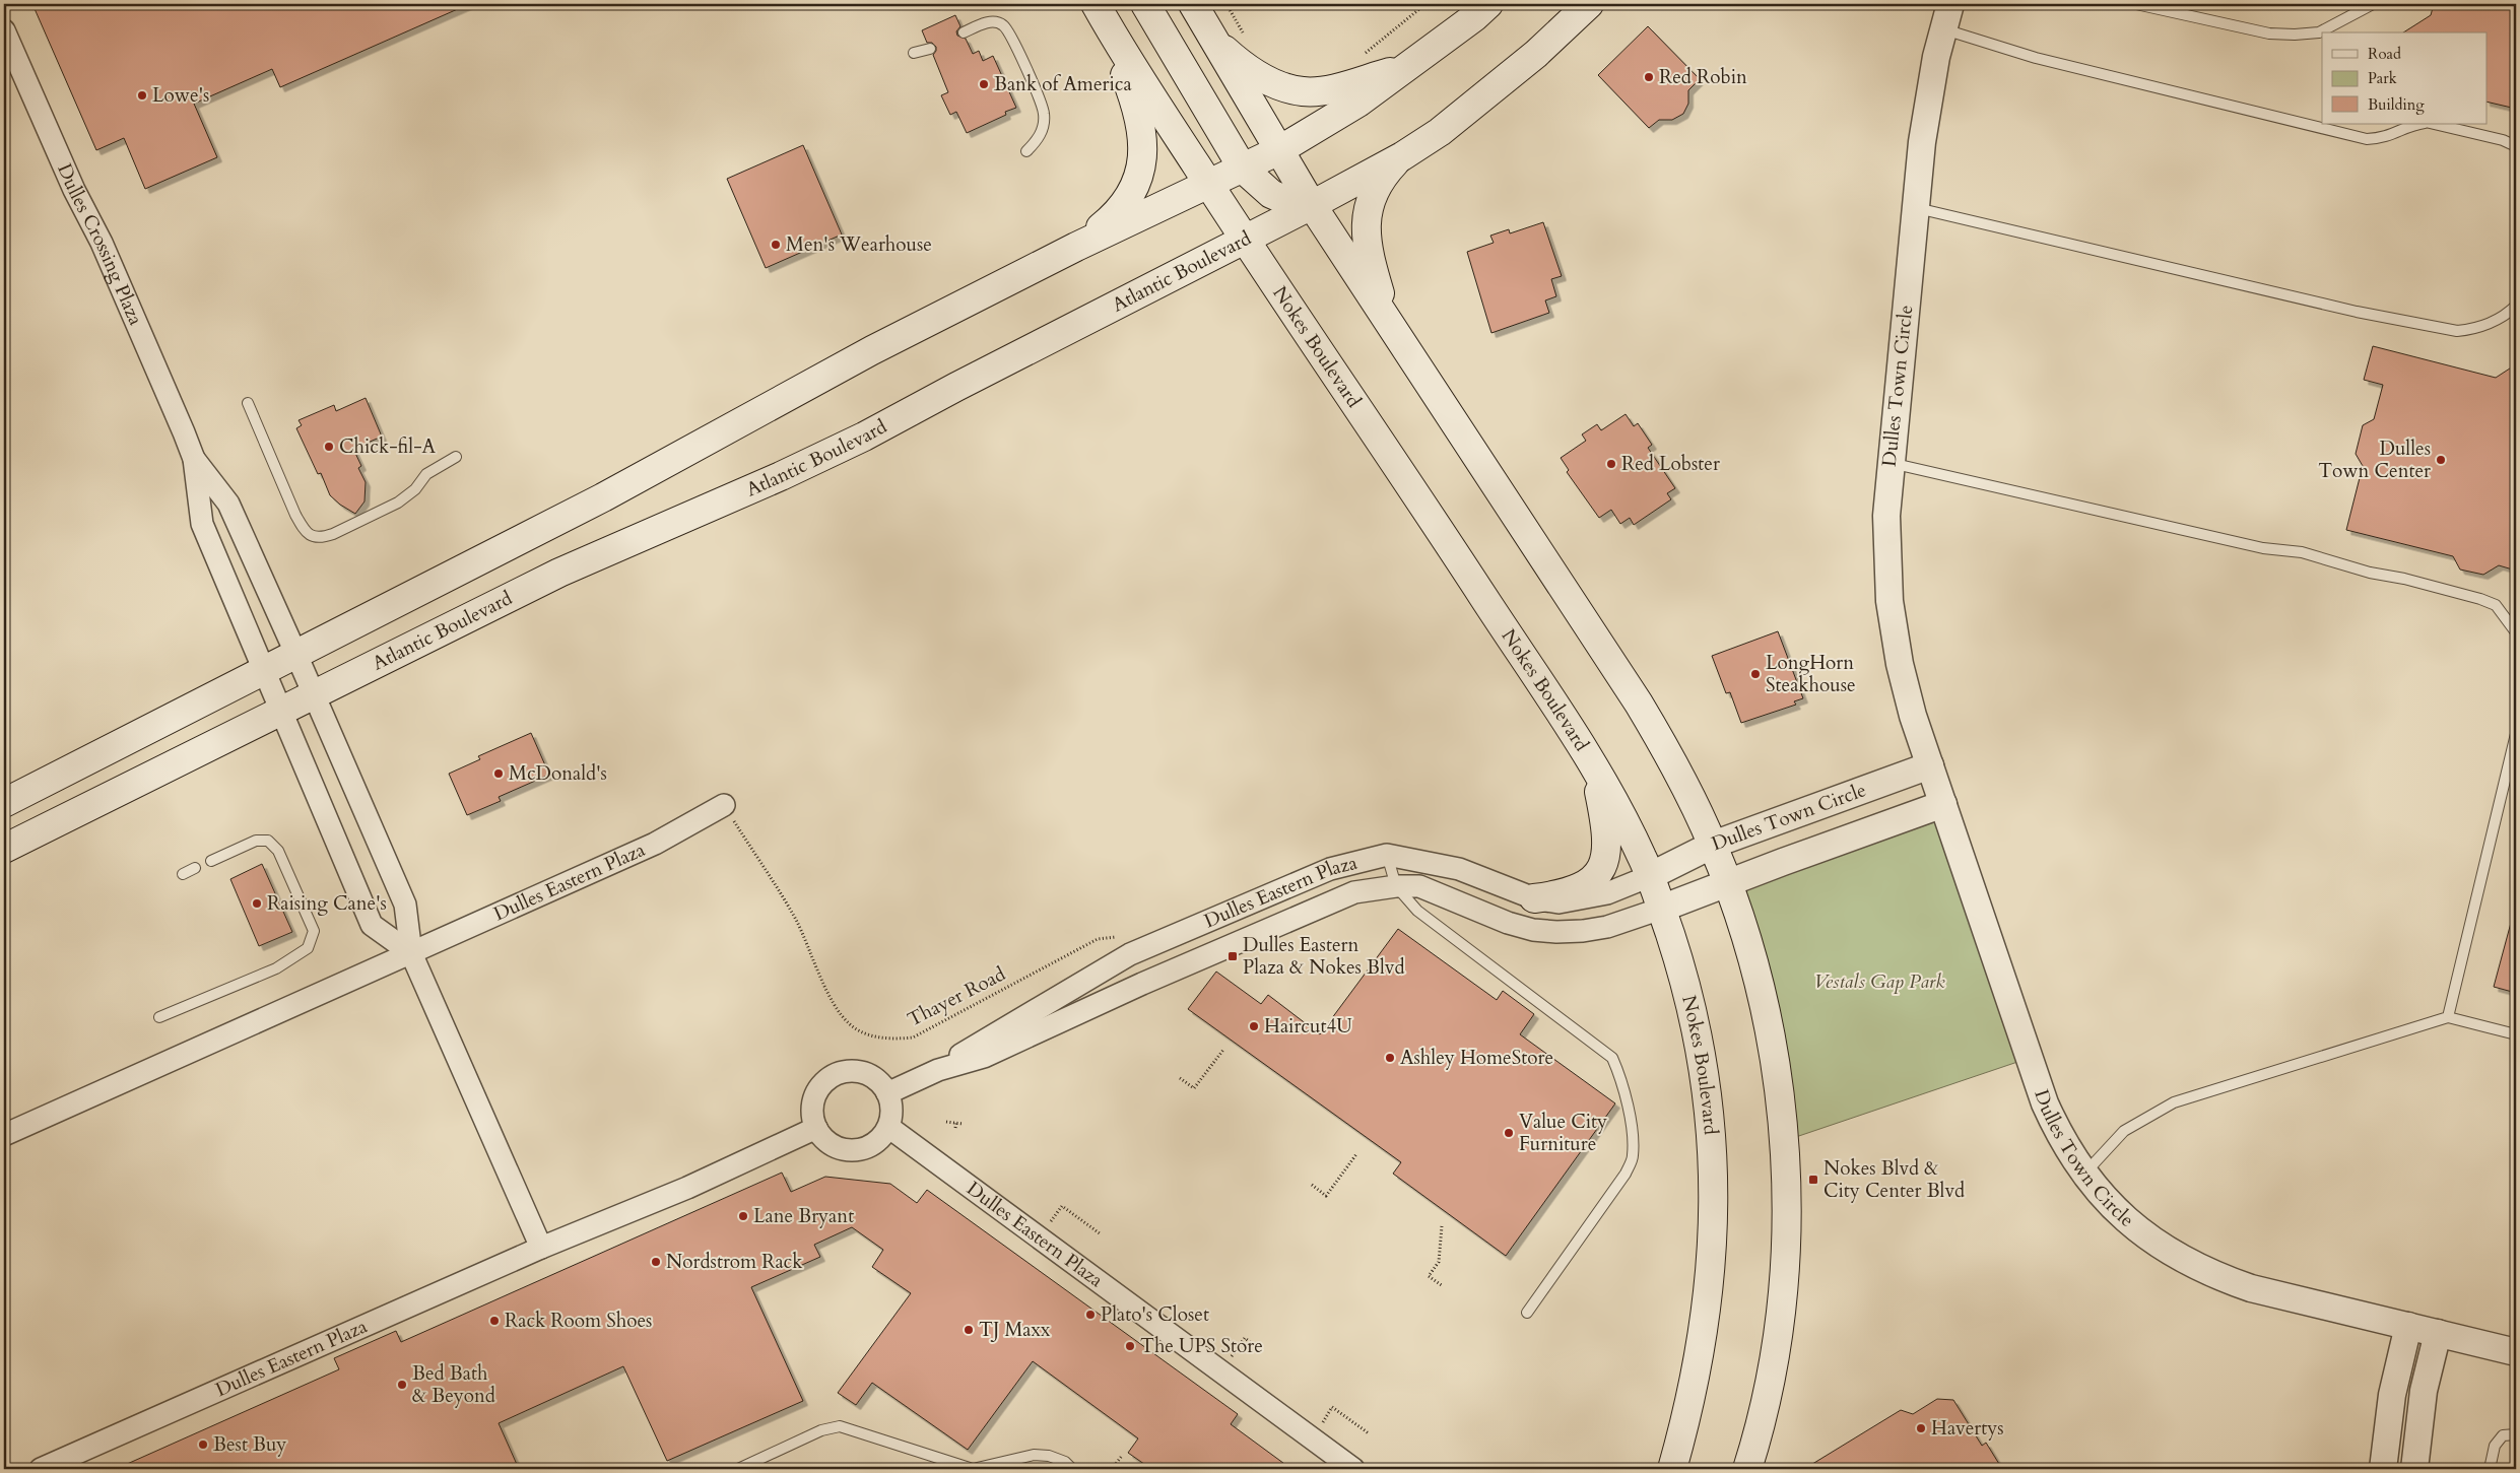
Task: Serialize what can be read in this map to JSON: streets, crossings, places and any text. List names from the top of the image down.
{
  "streets": {
    "main road": ["Atlantic Boulevard", "Nokes Boulevard"],
    "street": ["Dulles Crossing Plaza", "Dulles Town Circle", "Dulles Eastern Plaza"],
    "path": ["Thayer Road"]
  },
  "crossings": [
    ["Dulles Crossing Plaza", "Atlantic Boulevard"],
    ["Atlantic Boulevard", "Nokes Boulevard"],
    ["Nokes Boulevard", "Dulles Town Circle"],
    ["Nokes Boulevard", "Dulles Eastern Plaza"],
    ["Dulles Town Circle", "Dulles Eastern Plaza"],
    ["Dulles Eastern Plaza", "Thayer Road"]
  ],
  "parks": ["Vestals Gap Park"],
  "places": {
    "other": [
      "Red Robin",
      "Bank of America",
      "Lowe's",
      "Men's Wearhouse",
      "Chick-fil-A",
      "Dulles Town Center",
      "Red Lobster",
      "LongHorn Steakhouse",
      "McDonald's",
      "Raising Cane's",
      "Haircut4U",
      "Ashley HomeStore",
      "Value City Furniture",
      "Lane Bryant",
      "Nordstrom Rack",
      "Plato's Closet",
      "Rack Room Shoes",
      "TJ Maxx",
      "The UPS Store",
      "Bed Bath & Beyond",
      "Havertys",
      "Best Buy"
    ],
    "transit": ["Dulles Eastern Plaza & Nokes Blvd", "Nokes Blvd & City Center Blvd"]
  },
  "legend": ["Road", "Park", "Building"]
}
